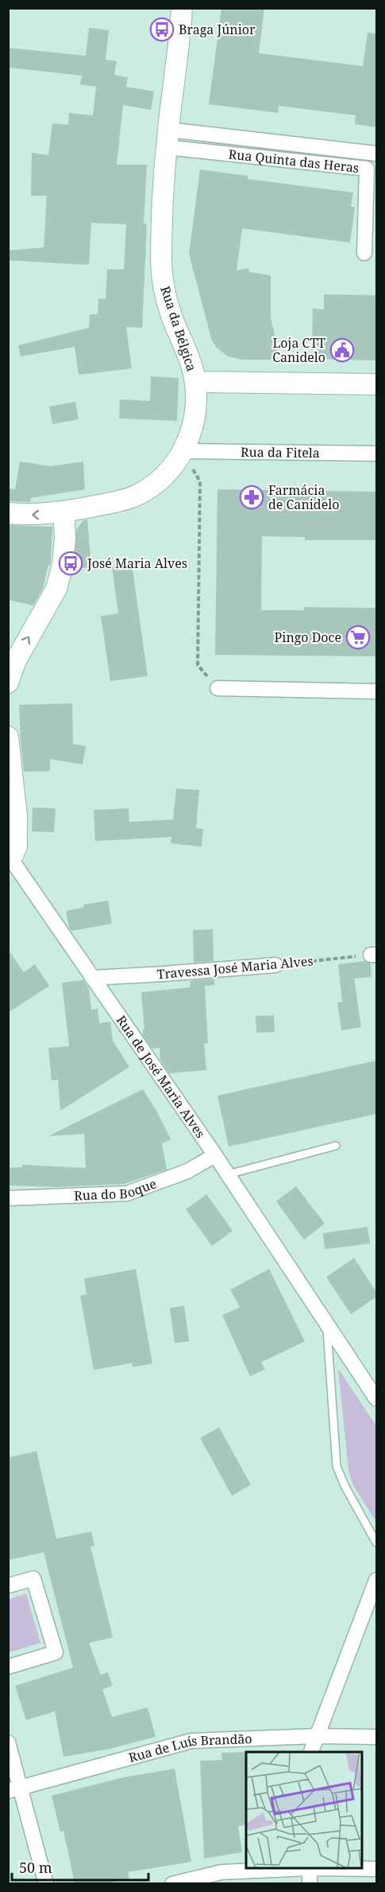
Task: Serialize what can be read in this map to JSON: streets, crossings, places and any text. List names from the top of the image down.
{
  "streets": {
    "main road": ["Rua da Bélgica", "Rua de José Maria Alves"],
    "street": [
      "Rua Quinta das Heras",
      "Rua da Fitela",
      "Travessa José Maria Alves",
      "Rua do Boque",
      "Rua de Luís Brandão"
    ]
  },
  "crossings": [
    ["Rua Quinta das Heras", "Rua da Bélgica"],
    ["Rua da Bélgica", "Rua da Fitela"],
    ["Travessa José Maria Alves", "Rua de José Maria Alves"],
    ["Rua de José Maria Alves", "Rua do Boque"]
  ],
  "places": {
    "bus stop": ["Braga Júnior", "José Maria Alves"],
    "public building": ["Loja CTT Canidelo"],
    "pharmacy": ["Farmácia de Canidelo"],
    "supermarket": ["Pingo Doce"]
  },
  "scale_bar": "50 m"
}
